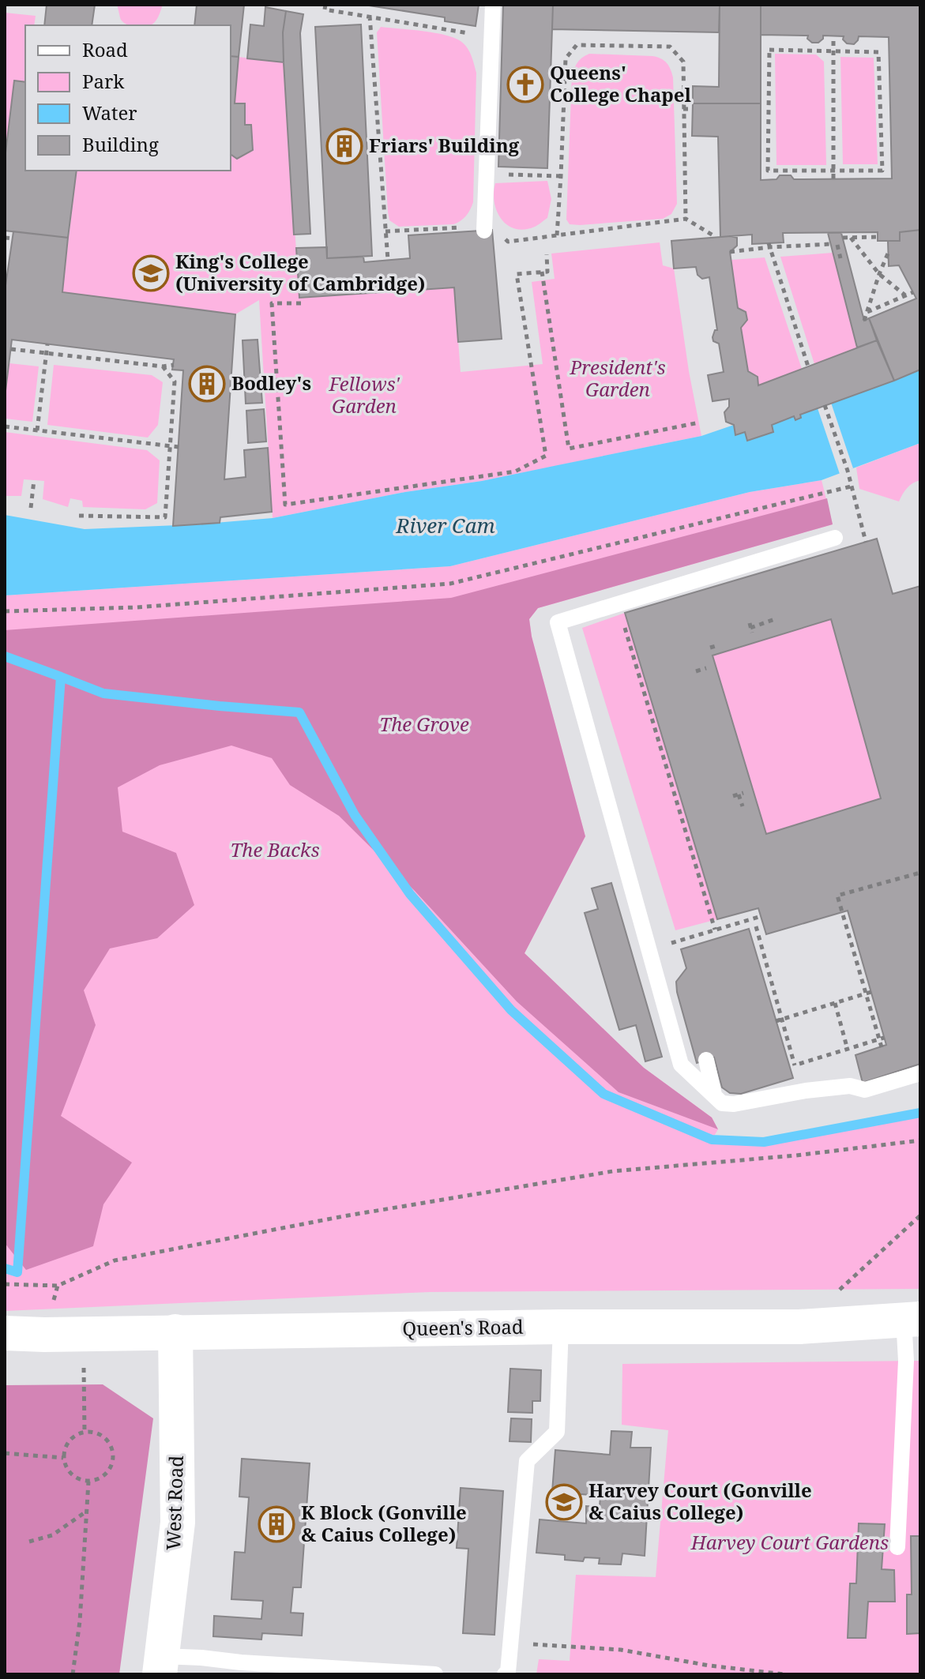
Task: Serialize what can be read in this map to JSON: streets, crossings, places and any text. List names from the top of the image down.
{
  "streets": {
    "main road": ["Queen's Road", "West Road"]
  },
  "crossings": [
    ["Queen's Road", "West Road"]
  ],
  "water": ["River Cam"],
  "parks": [
    "President's Garden",
    "Fellows' Garden",
    "The Grove",
    "The Backs",
    "Harvey Court Gardens"
  ],
  "places": {
    "church": ["Queens' College Chapel"],
    "building": ["Friars' Building", "Bodley's", "K Block (Gonville & Caius College)"],
    "school or university": ["King's College (University of Cambridge)", "Harvey Court (Gonville & Caius College)"]
  },
  "legend": [
    "Road",
    "Park",
    "Water",
    "Building"
  ]
}
